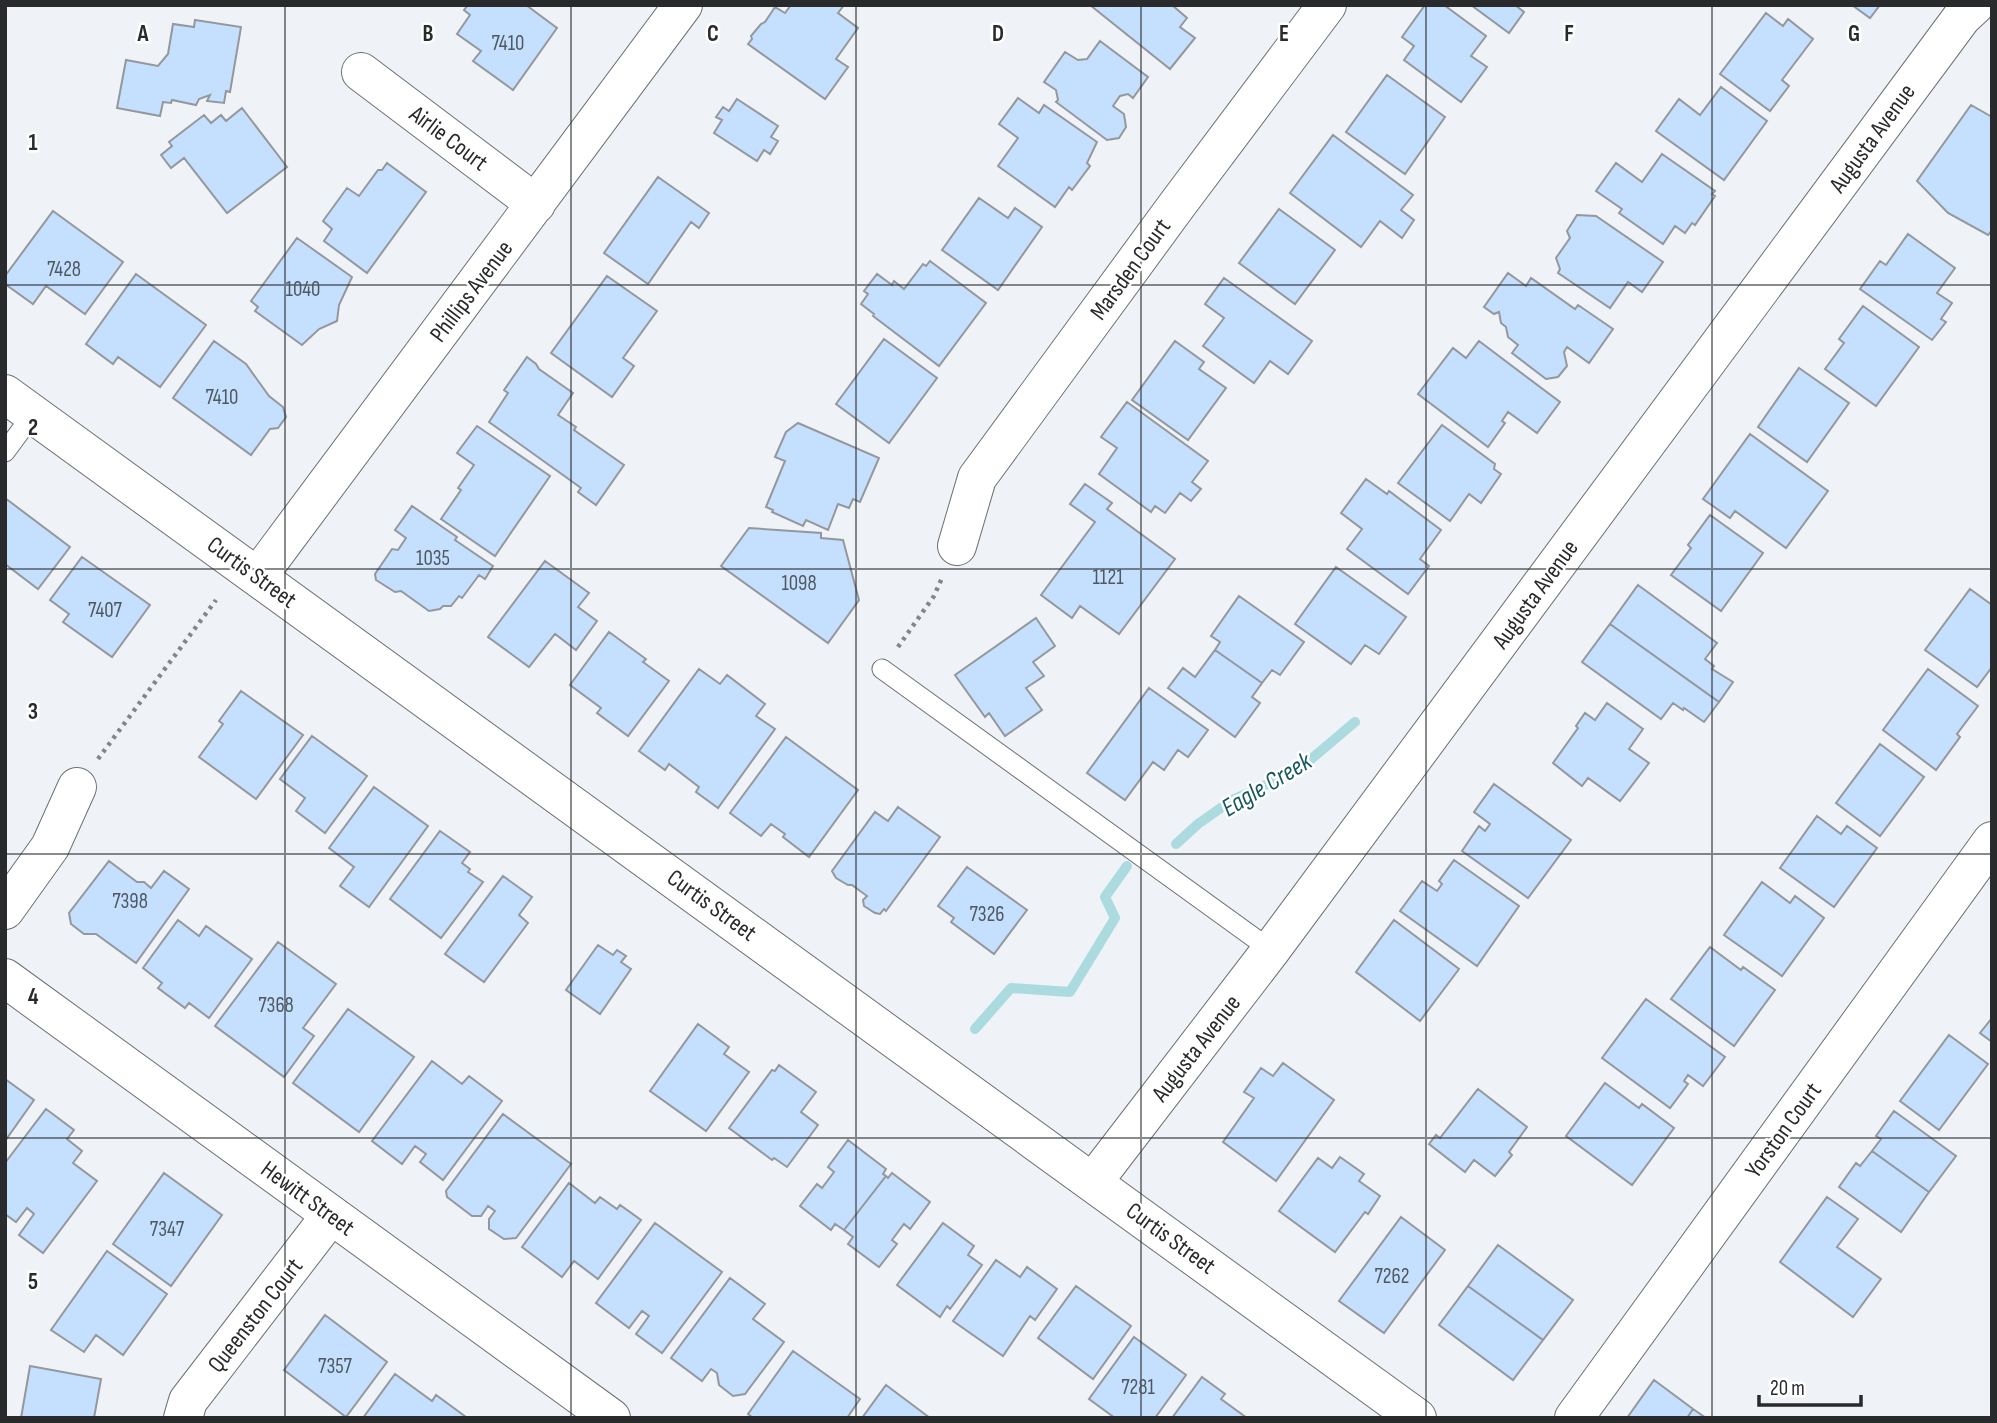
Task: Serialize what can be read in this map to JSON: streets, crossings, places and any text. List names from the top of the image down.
{
  "streets": {
    "street": [
      "Airlie Court",
      "Augusta Avenue",
      "Marsden Court",
      "Phillips Avenue",
      "Curtis Street",
      "Yorston Court",
      "Hewitt Street",
      "Queenston Court"
    ]
  },
  "crossings": [
    ["Airlie Court", "Phillips Avenue"],
    ["Augusta Avenue", "Curtis Street"],
    ["Phillips Avenue", "Curtis Street"],
    ["Hewitt Street", "Queenston Court"]
  ],
  "water": ["Eagle Creek"],
  "house_numbers": [
    "7410",
    "7428",
    "1040",
    "7410",
    "1035",
    "1121",
    "1098",
    "7407",
    "7398",
    "7326",
    "7368",
    "7347",
    "7262",
    "7357",
    "7281"
  ],
  "scale_bar": "20 m",
  "grid": {
    "columns": [
      "A",
      "B",
      "C",
      "D",
      "E",
      "F",
      "G"
    ],
    "rows": [
      "1",
      "2",
      "3",
      "4",
      "5"
    ]
  }
}
